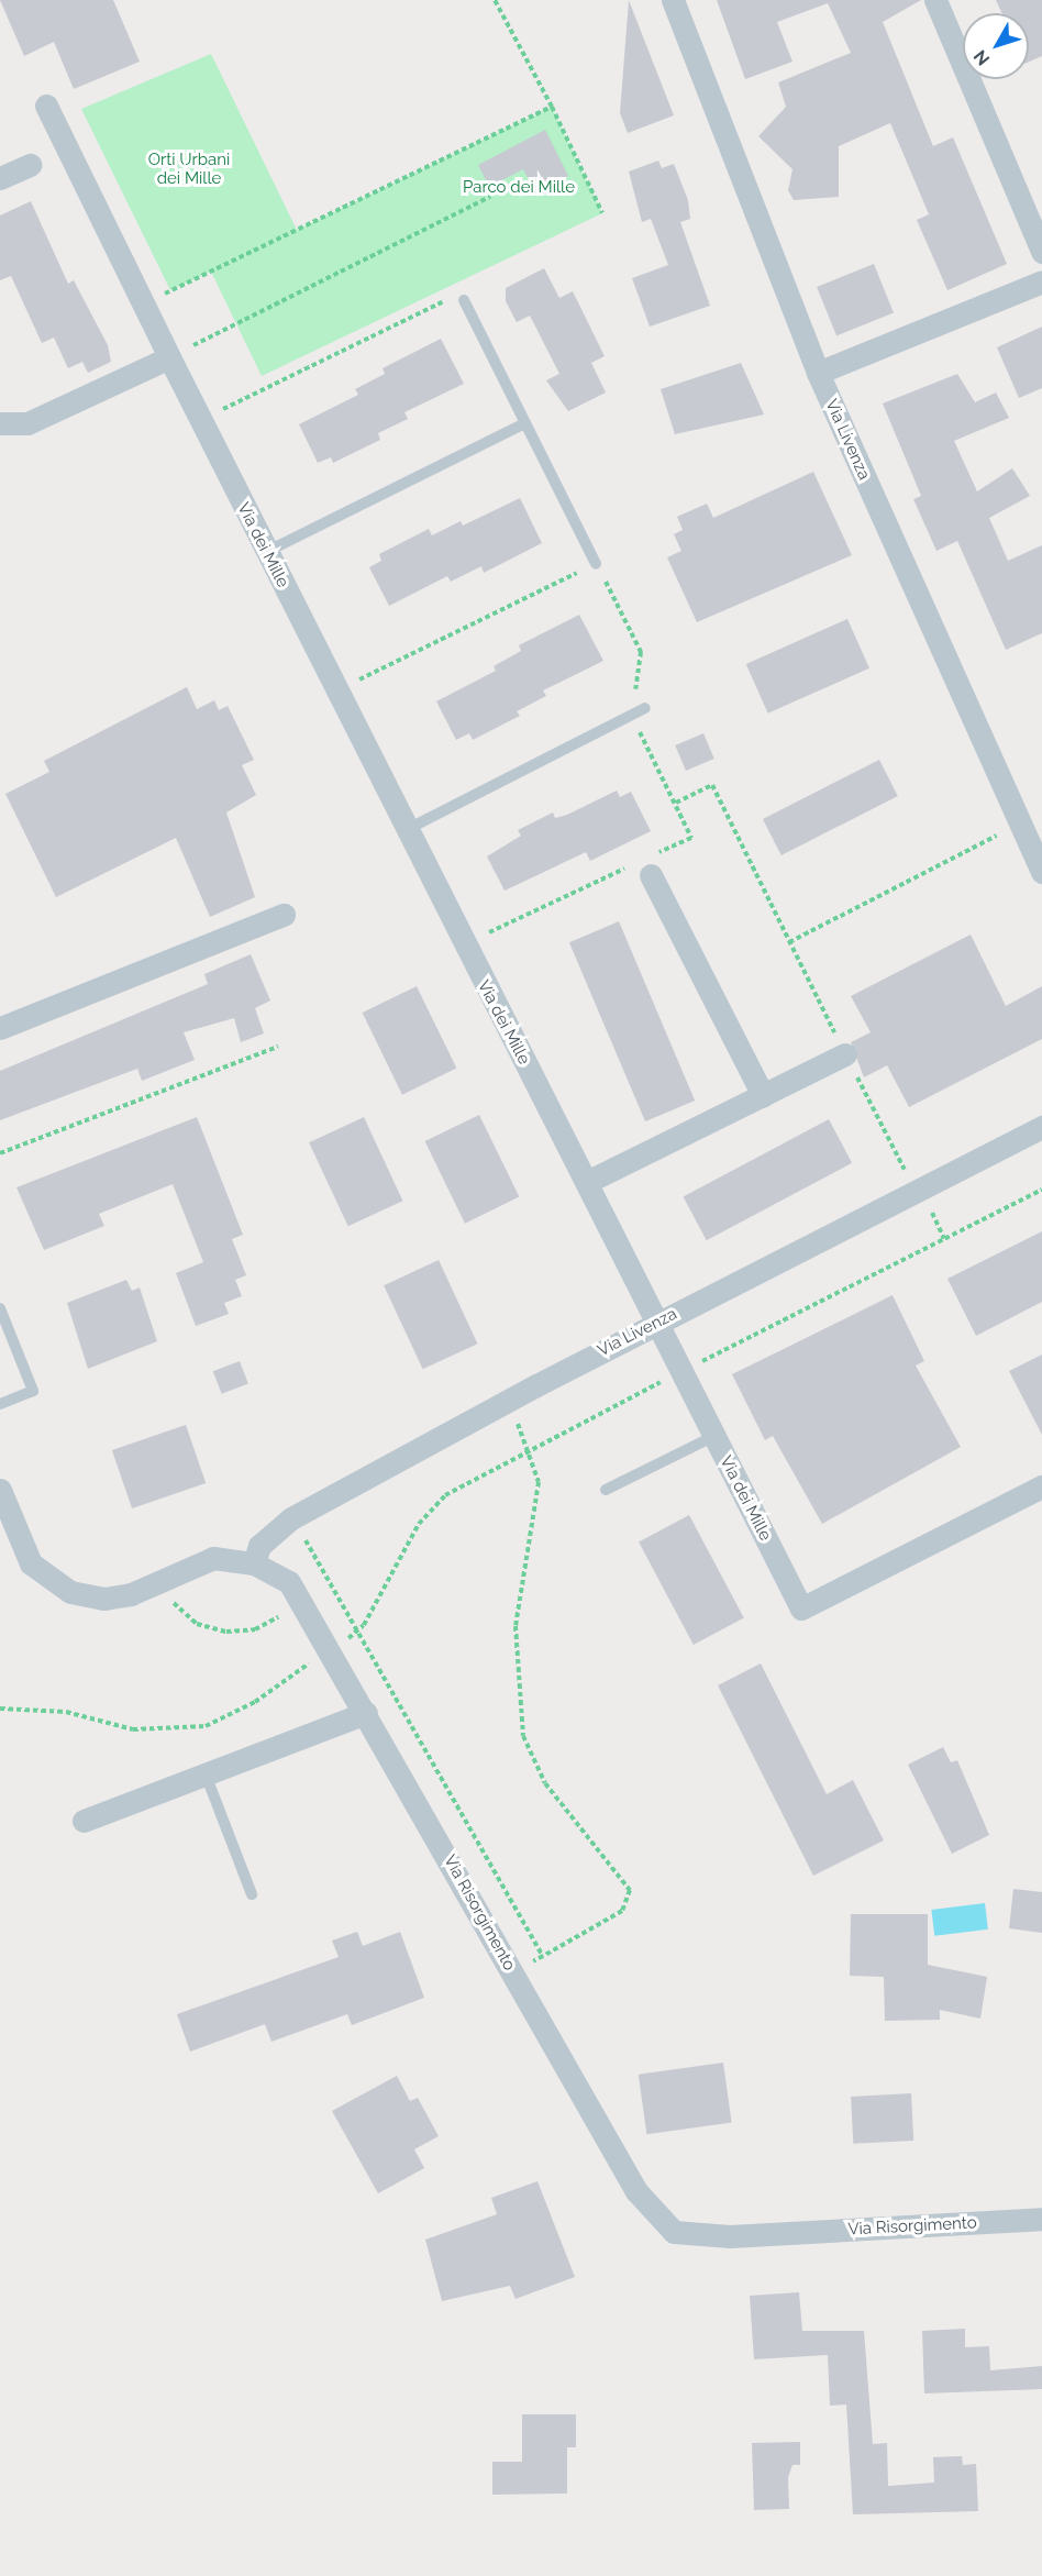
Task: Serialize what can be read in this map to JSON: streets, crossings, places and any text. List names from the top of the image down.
{
  "streets": {
    "street": ["Via Livenza", "Via dei Mille", "Via Risorgimento"]
  },
  "crossings": [
    ["Via Livenza", "Via dei Mille"],
    ["Via Livenza", "Via Risorgimento"]
  ],
  "parks": ["Orti Urbani dei Mille", "Parco dei Mille"],
  "north": "bottom left"
}
